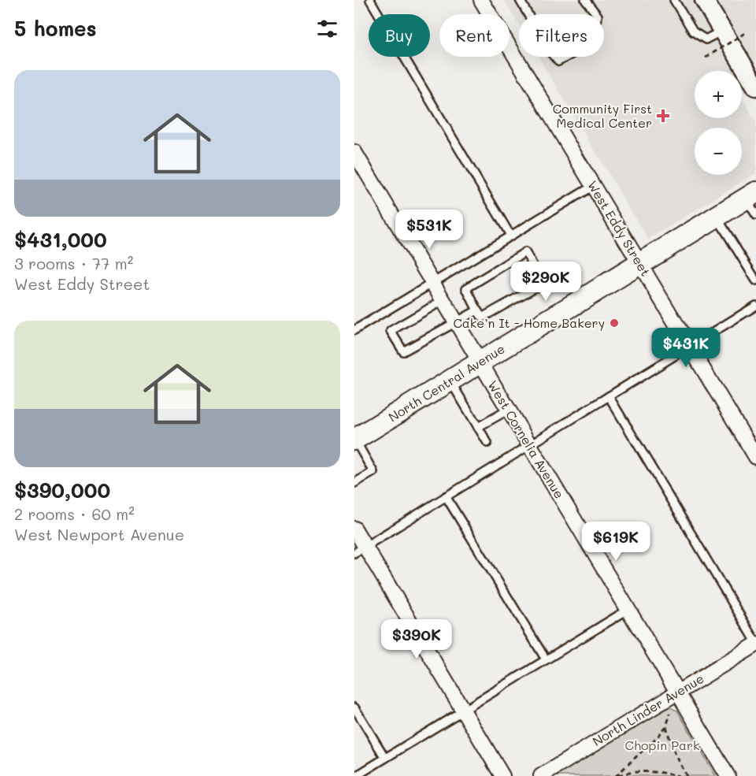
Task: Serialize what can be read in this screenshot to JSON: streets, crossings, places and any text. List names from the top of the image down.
{
  "streets": {
    "main road": ["North Central Avenue"],
    "street": ["West Eddy Street", "West Cornelia Avenue", "North Linder Avenue"]
  },
  "crossings": [
    ["West Eddy Street", "North Central Avenue"],
    ["North Central Avenue", "West Cornelia Avenue"],
    ["West Cornelia Avenue", "North Linder Avenue"]
  ],
  "parks": ["Chopin Park"],
  "places": {
    "health": ["Community First Medical Center"],
    "other": ["Cake’n It - Home Bakery"]
  },
  "page": {
    "heading": "5 homes",
    "chip": ["Buy", "Rent", "Filters"],
    "list": [
      {
        "name": "$431,000",
        "note": "3 rooms · 77 m² · West Eddy Street"
      },
      {
        "name": "$390,000",
        "note": "2 rooms · 60 m² · West Newport Avenue"
      }
    ],
    "map_buttons": ["+", "−"],
    "price": [
      "$531K",
      "$290K",
      "$431K",
      "$619K",
      "$390K"
    ]
  }
}
